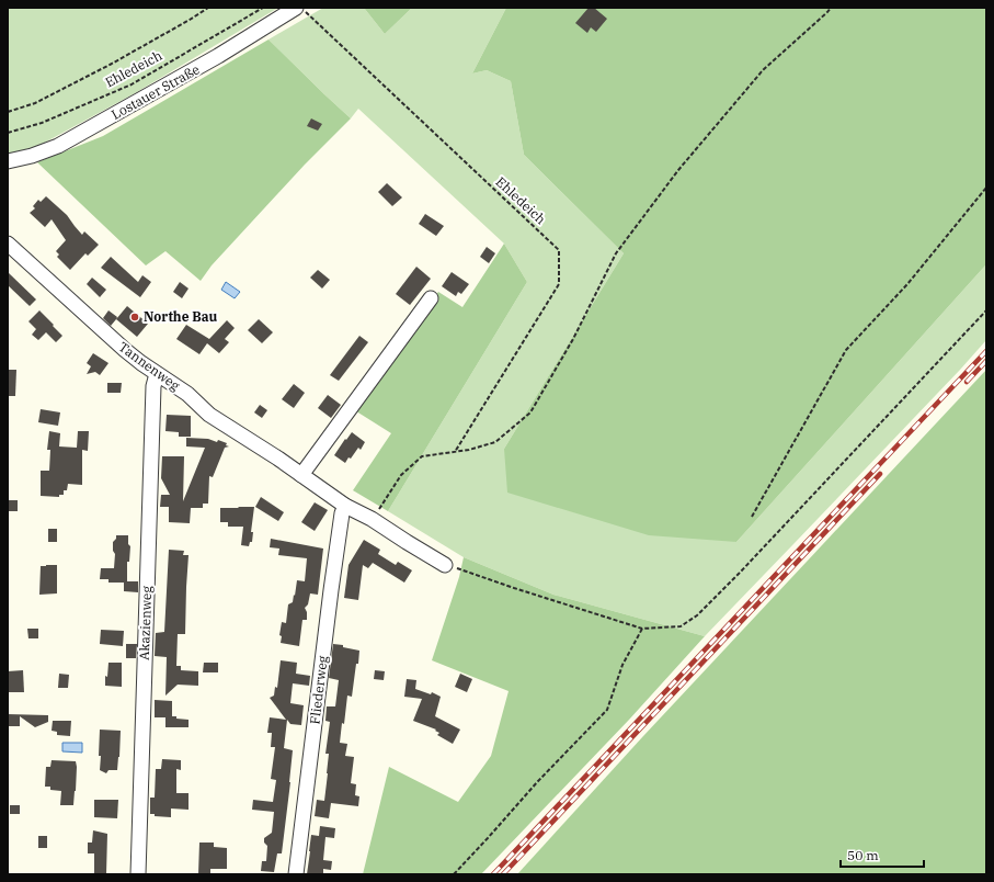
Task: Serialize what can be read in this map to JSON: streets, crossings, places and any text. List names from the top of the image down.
{
  "streets": {
    "street": [
      "Lostauer Straße",
      "Tannenweg",
      "Akazienweg",
      "Fliederweg"
    ],
    "path": ["Ehledeich"]
  },
  "crossings": [
    ["Tannenweg", "Akazienweg"],
    ["Tannenweg", "Fliederweg"]
  ],
  "places": ["Northe Bau"],
  "scale_bar": "50 m"
}
